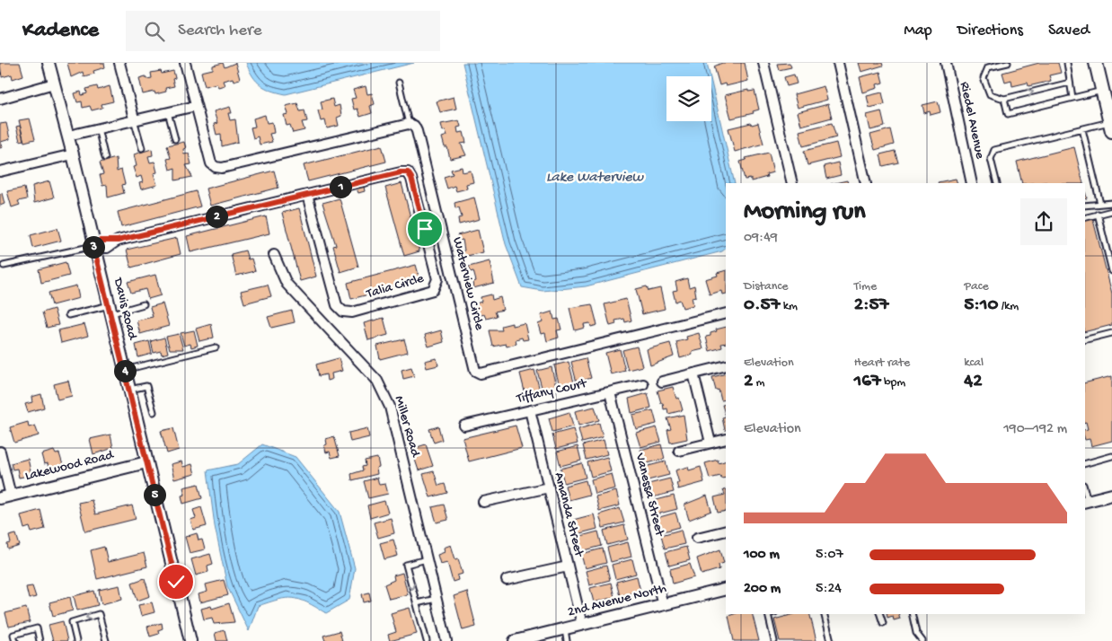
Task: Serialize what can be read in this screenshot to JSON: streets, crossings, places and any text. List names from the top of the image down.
{
  "streets": {
    "street": [
      "Riedel Avenue",
      "Waterview Circle",
      "Talia Circle",
      "Davis Road",
      "Tiffany Court",
      "Miller Road",
      "Lakewood Road",
      "Vanessa Street",
      "Amanda Street",
      "2nd Avenue North"
    ]
  },
  "crossings": [
    ["Talia Circle", "Davis Road"],
    ["Davis Road", "Lakewood Road"],
    ["Tiffany Court", "Vanessa Street"],
    ["Tiffany Court", "Amanda Street"],
    ["Vanessa Street", "2nd Avenue North"],
    ["Amanda Street", "2nd Avenue North"]
  ],
  "water": ["Lake Waterview"],
  "page": {
    "header": "Kadence",
    "search": "Search here",
    "nav": ["Map", "Directions", "Saved"],
    "pins": [
      "1",
      "2",
      "3",
      "4",
      "5"
    ],
    "heading": ["Morning run", "09:49"],
    "stats": [
      ["Distance", "0.57 km"],
      ["Time", "2:57"],
      ["Pace", "5:10 /km"],
      ["Elevation", "2 m"],
      ["Heart rate", "167 bpm"],
      ["kcal", "42"]
    ],
    "chart": ["Elevation", "190–192 m"],
    "list": [
      {
        "name": "100 m",
        "note": "5:07"
      },
      {
        "name": "200 m",
        "note": "5:24"
      }
    ]
  }
}
